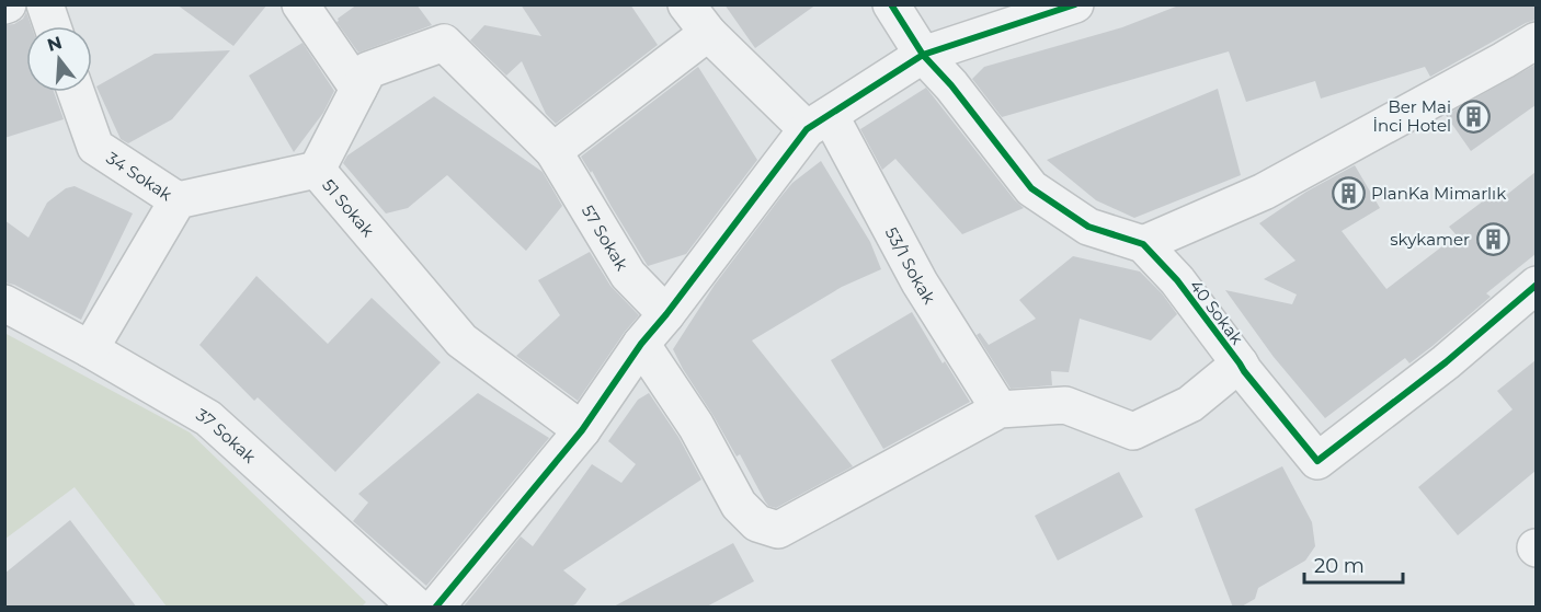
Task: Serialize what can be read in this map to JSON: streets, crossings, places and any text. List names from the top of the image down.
{
  "streets": {
    "street": [
      "34 Sokak",
      "51 Sokak",
      "57 Sokak",
      "53/1 Sokak",
      "40 Sokak",
      "37 Sokak"
    ]
  },
  "crossings": [
    ["34 Sokak", "51 Sokak"]
  ],
  "places": {
    "building": ["Ber Mai İnci Hotel", "PlanKa Mimarlık", "skykamer"]
  },
  "scale_bar": "20 m",
  "north": "top"
}
